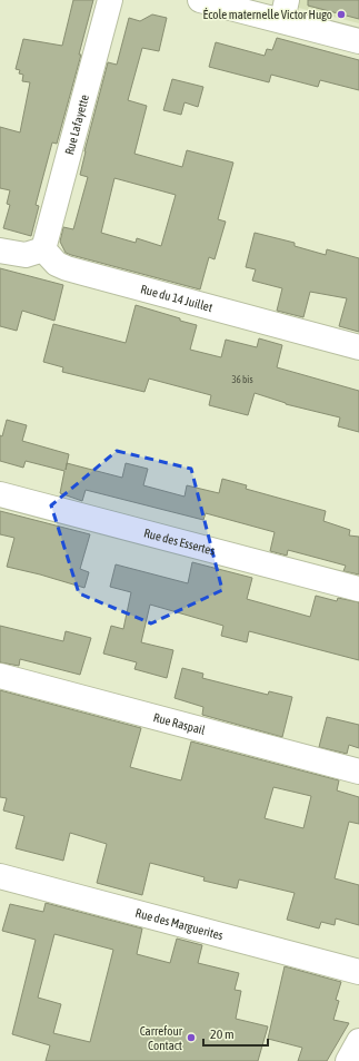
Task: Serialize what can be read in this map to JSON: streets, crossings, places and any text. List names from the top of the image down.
{
  "streets": {
    "street": [
      "Rue Lafayette",
      "Rue du 14 Juillet",
      "Rue des Essertes",
      "Rue Raspail",
      "Rue des Marguerites"
    ]
  },
  "crossings": [
    ["Rue Lafayette", "Rue du 14 Juillet"]
  ],
  "places": ["École maternelle Victor Hugo", "Carrefour Contact"],
  "house_numbers": ["36 bis"],
  "scale_bar": "20 m"
}
